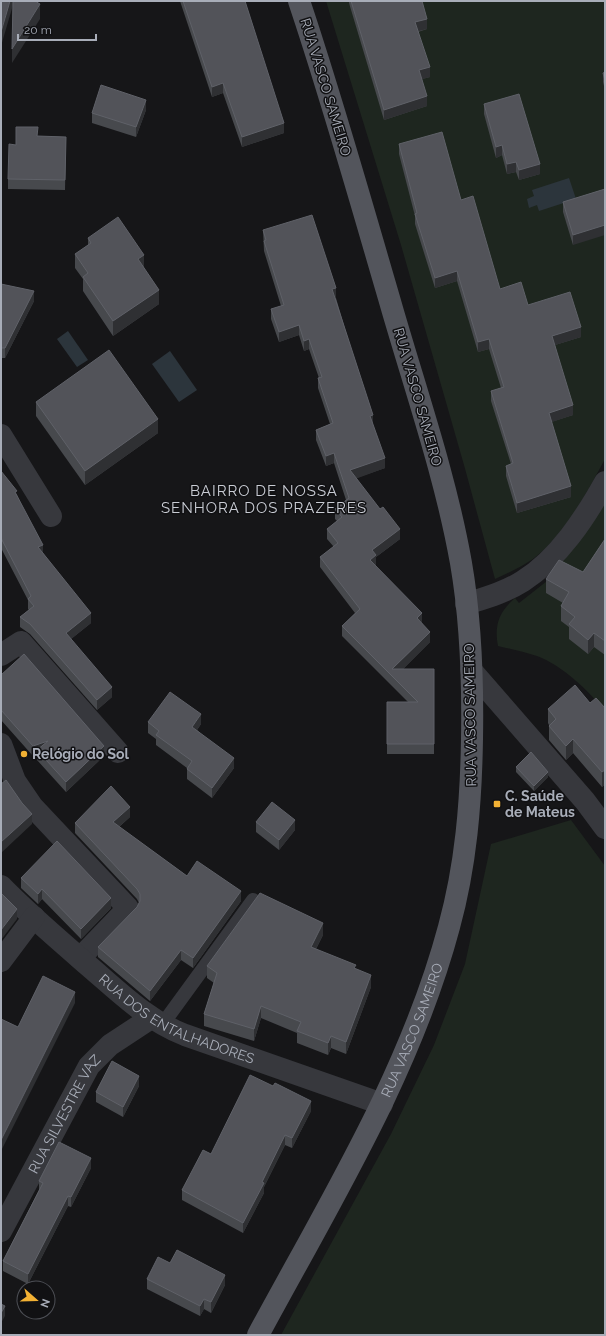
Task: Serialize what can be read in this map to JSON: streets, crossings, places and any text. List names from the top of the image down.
{
  "streets": {
    "main road": ["RUA VASCO SAMEIRO"],
    "street": ["RUA DOS ENTALHADORES", "RUA SILVESTRE VAZ"]
  },
  "crossings": [
    ["RUA VASCO SAMEIRO", "RUA DOS ENTALHADORES"],
    ["RUA DOS ENTALHADORES", "RUA SILVESTRE VAZ"]
  ],
  "districts": ["BAIRRO DE NOSSA SENHORA DOS PRAZERES"],
  "places": {
    "other": ["Relógio do Sol"],
    "transit": ["C. Saúde de Mateus"]
  },
  "scale_bar": "20 m",
  "north": "right"
}
